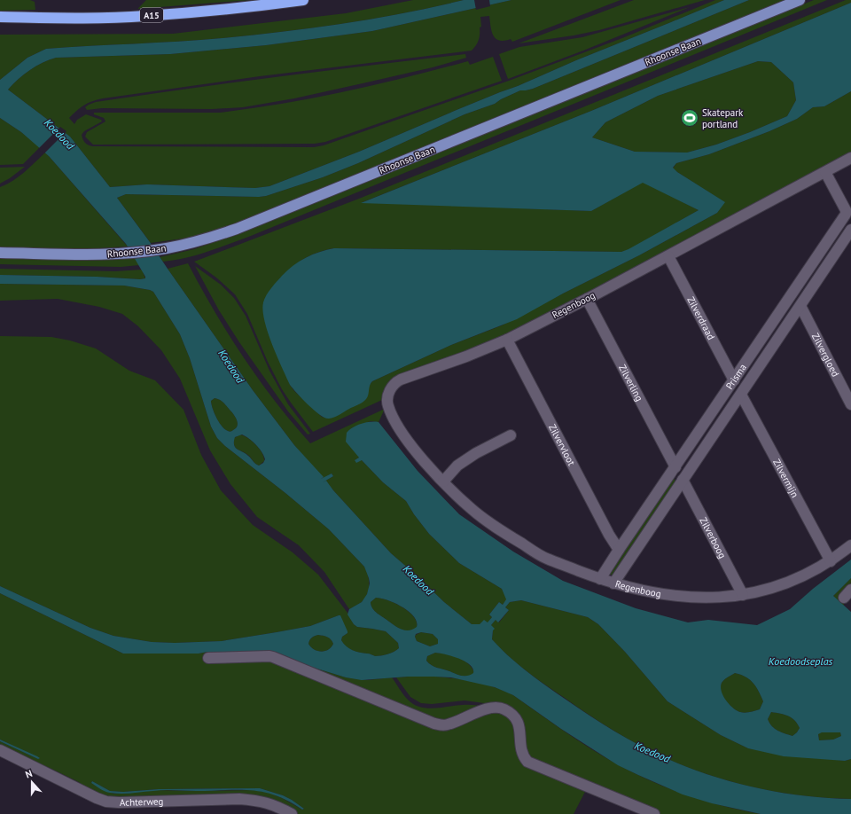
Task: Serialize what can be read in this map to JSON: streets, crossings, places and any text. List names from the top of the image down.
{
  "streets": {
    "highway": ["A15"],
    "main road": ["Rhoonse Baan"],
    "street": [
      "Regenboog",
      "Zilverdraad",
      "Zilvergloed",
      "Prisma",
      "Zilverling",
      "Zilvervloot",
      "Zilvermijn",
      "Zilverboog",
      "Achterweg"
    ]
  },
  "crossings": [
    ["Regenboog", "Zilverdraad"],
    ["Regenboog", "Prisma"],
    ["Regenboog", "Zilverling"],
    ["Regenboog", "Zilvervloot"],
    ["Regenboog", "Zilvermijn"],
    ["Regenboog", "Zilverboog"],
    ["Zilverdraad", "Prisma"],
    ["Zilvergloed", "Prisma"],
    ["Prisma", "Zilverling"],
    ["Prisma", "Zilvervloot"],
    ["Prisma", "Zilvermijn"],
    ["Prisma", "Zilverboog"]
  ],
  "water": ["Koedood", "Koedoodseplas"],
  "places": {
    "sports": ["Skatepark portland"]
  },
  "north": "top"
}
